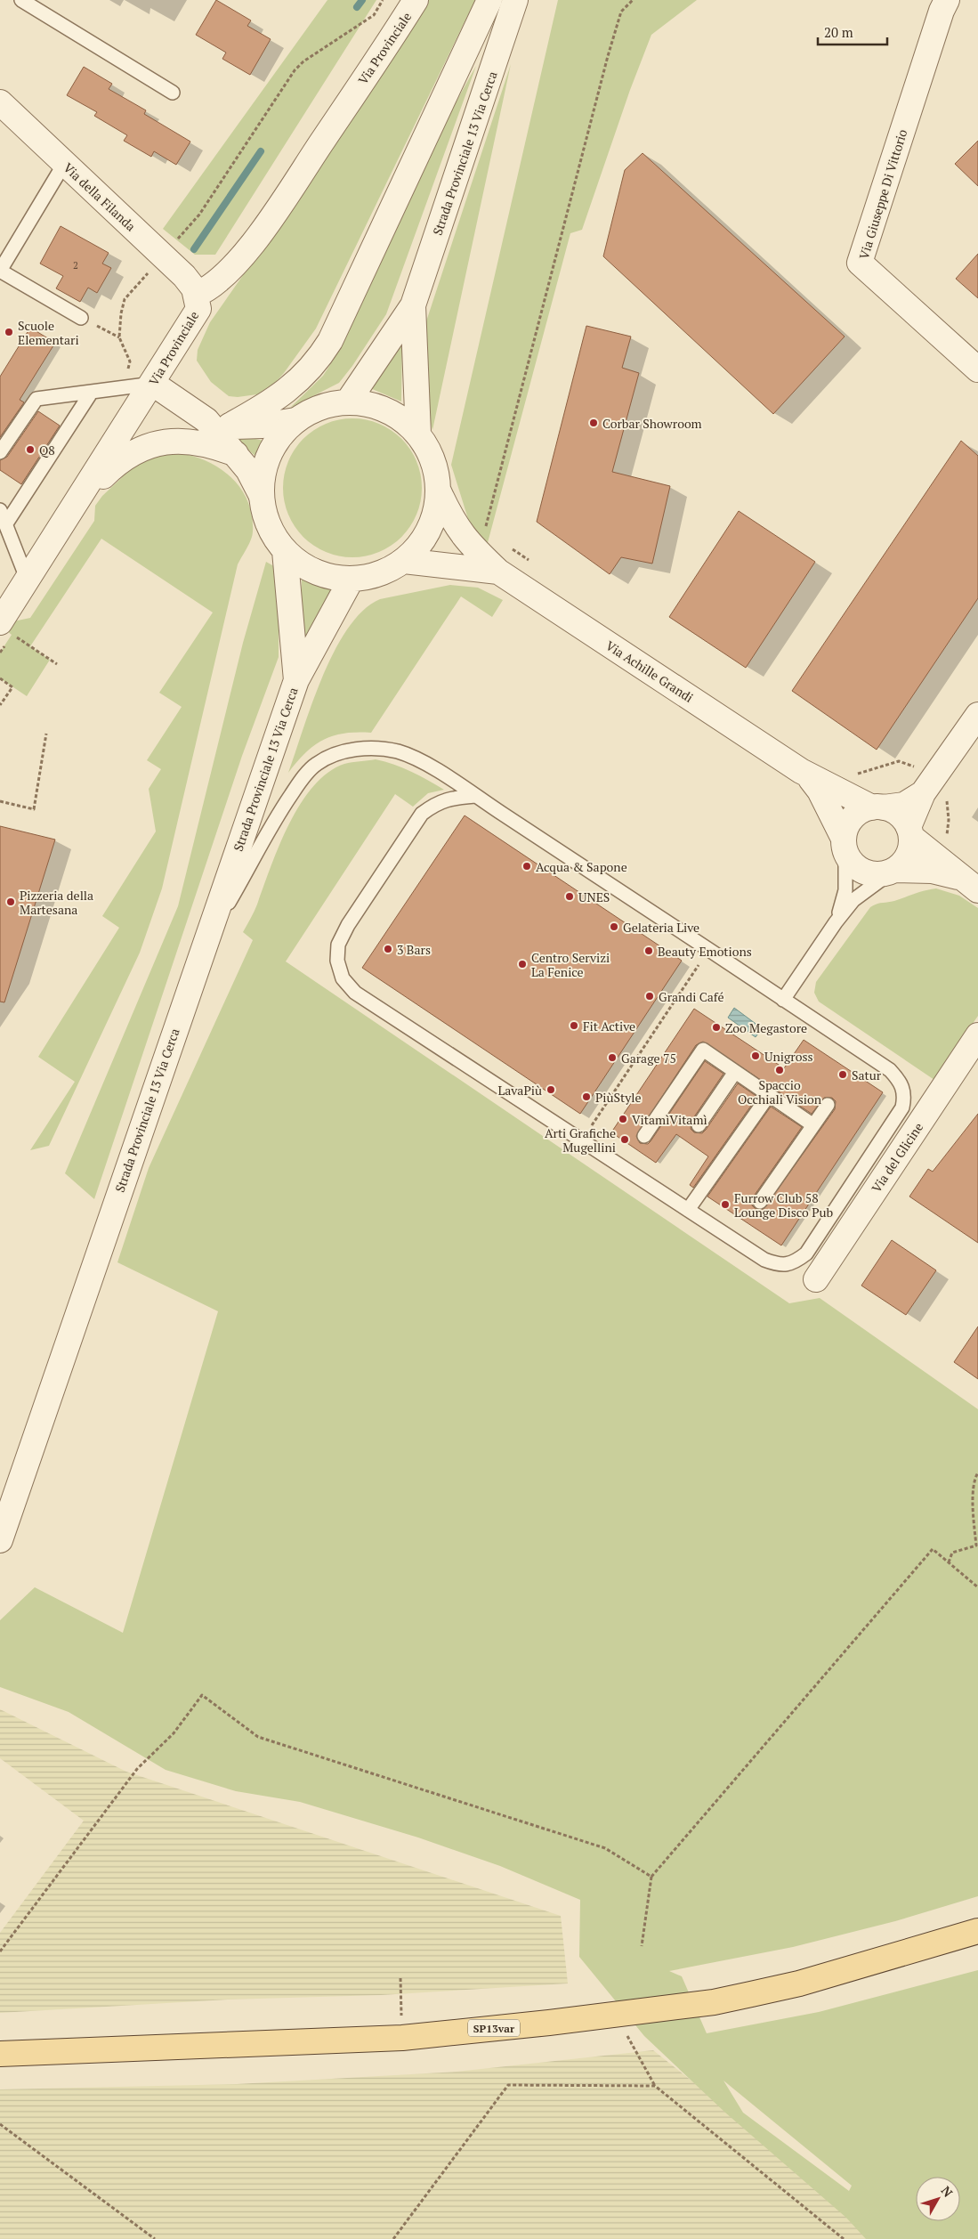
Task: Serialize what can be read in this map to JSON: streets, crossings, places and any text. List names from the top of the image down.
{
  "streets": {
    "main road": ["SP13var"],
    "street": [
      "Via Provinciale",
      "Strada Provinciale 13 Via Cerca",
      "Via Giuseppe Di Vittorio",
      "Via della Filanda",
      "Via Achille Grandi",
      "Via del Glicine"
    ]
  },
  "crossings": [
    ["Via Provinciale", "Via della Filanda"],
    ["Strada Provinciale 13 Via Cerca", "Via Achille Grandi"]
  ],
  "places": [
    "Scuole Elementari",
    "Corbar Showroom",
    "Q8",
    "Acqua & Sapone",
    "UNES",
    "Pizzeria della Martesana",
    "Gelateria Live",
    "3 Bars",
    "Beauty Emotions",
    "Centro Servizi La Fenice",
    "Grandi Café",
    "Fit Active",
    "Zoo Megastore",
    "Unigross",
    "Garage 75",
    "Spaccio Occhiali Vision",
    "Satur",
    "LavaPiù",
    "PiùStyle",
    "VitamìVitamì",
    "Arti Grafiche Mugellini",
    "Furrow Club 58 Lounge Disco Pub"
  ],
  "house_numbers": ["2"],
  "scale_bar": "20 m",
  "north": "top right"
}
